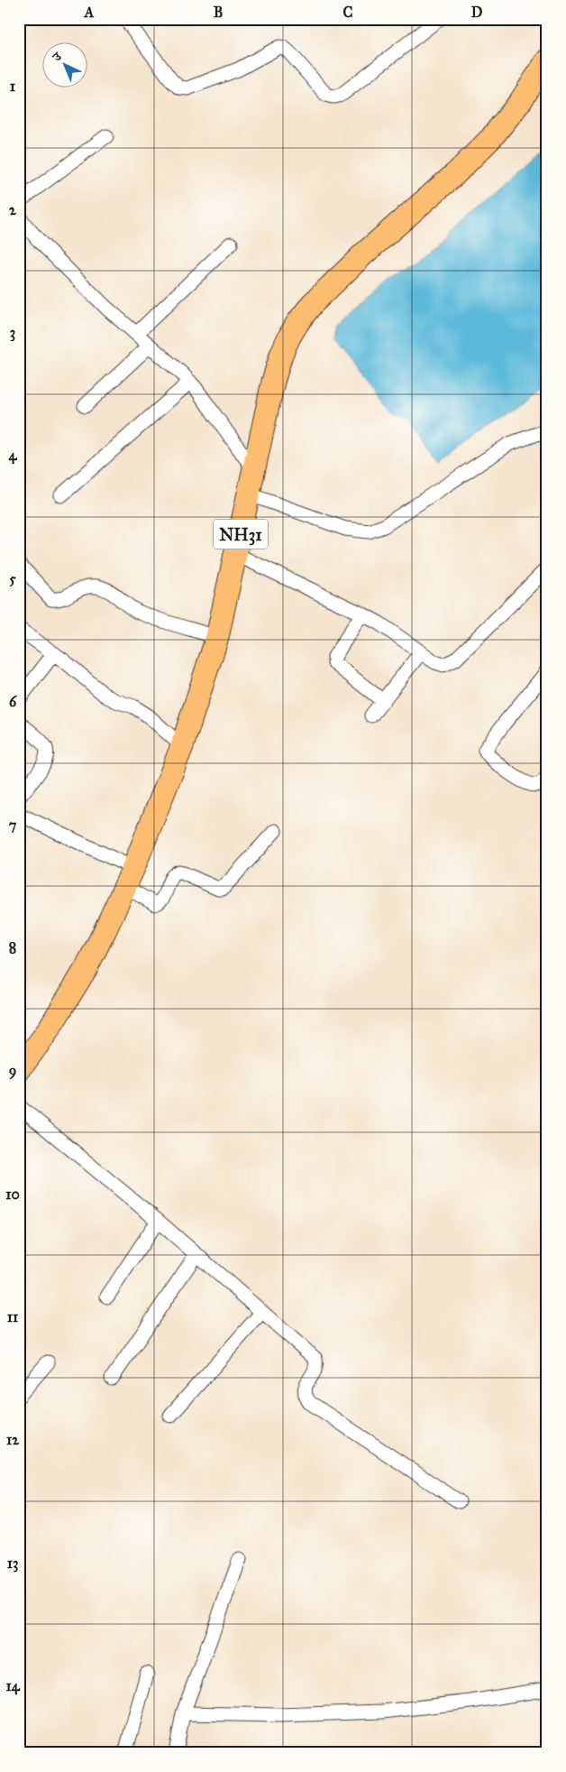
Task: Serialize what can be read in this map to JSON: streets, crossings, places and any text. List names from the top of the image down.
{
  "streets": {
    "highway": ["NH31"]
  },
  "north": "top left",
  "grid": {
    "columns": [
      "A",
      "B",
      "C",
      "D"
    ],
    "rows": [
      "1",
      "2",
      "3",
      "4",
      "5",
      "6",
      "7",
      "8",
      "9",
      "10",
      "11",
      "12",
      "13",
      "14"
    ]
  }
}
